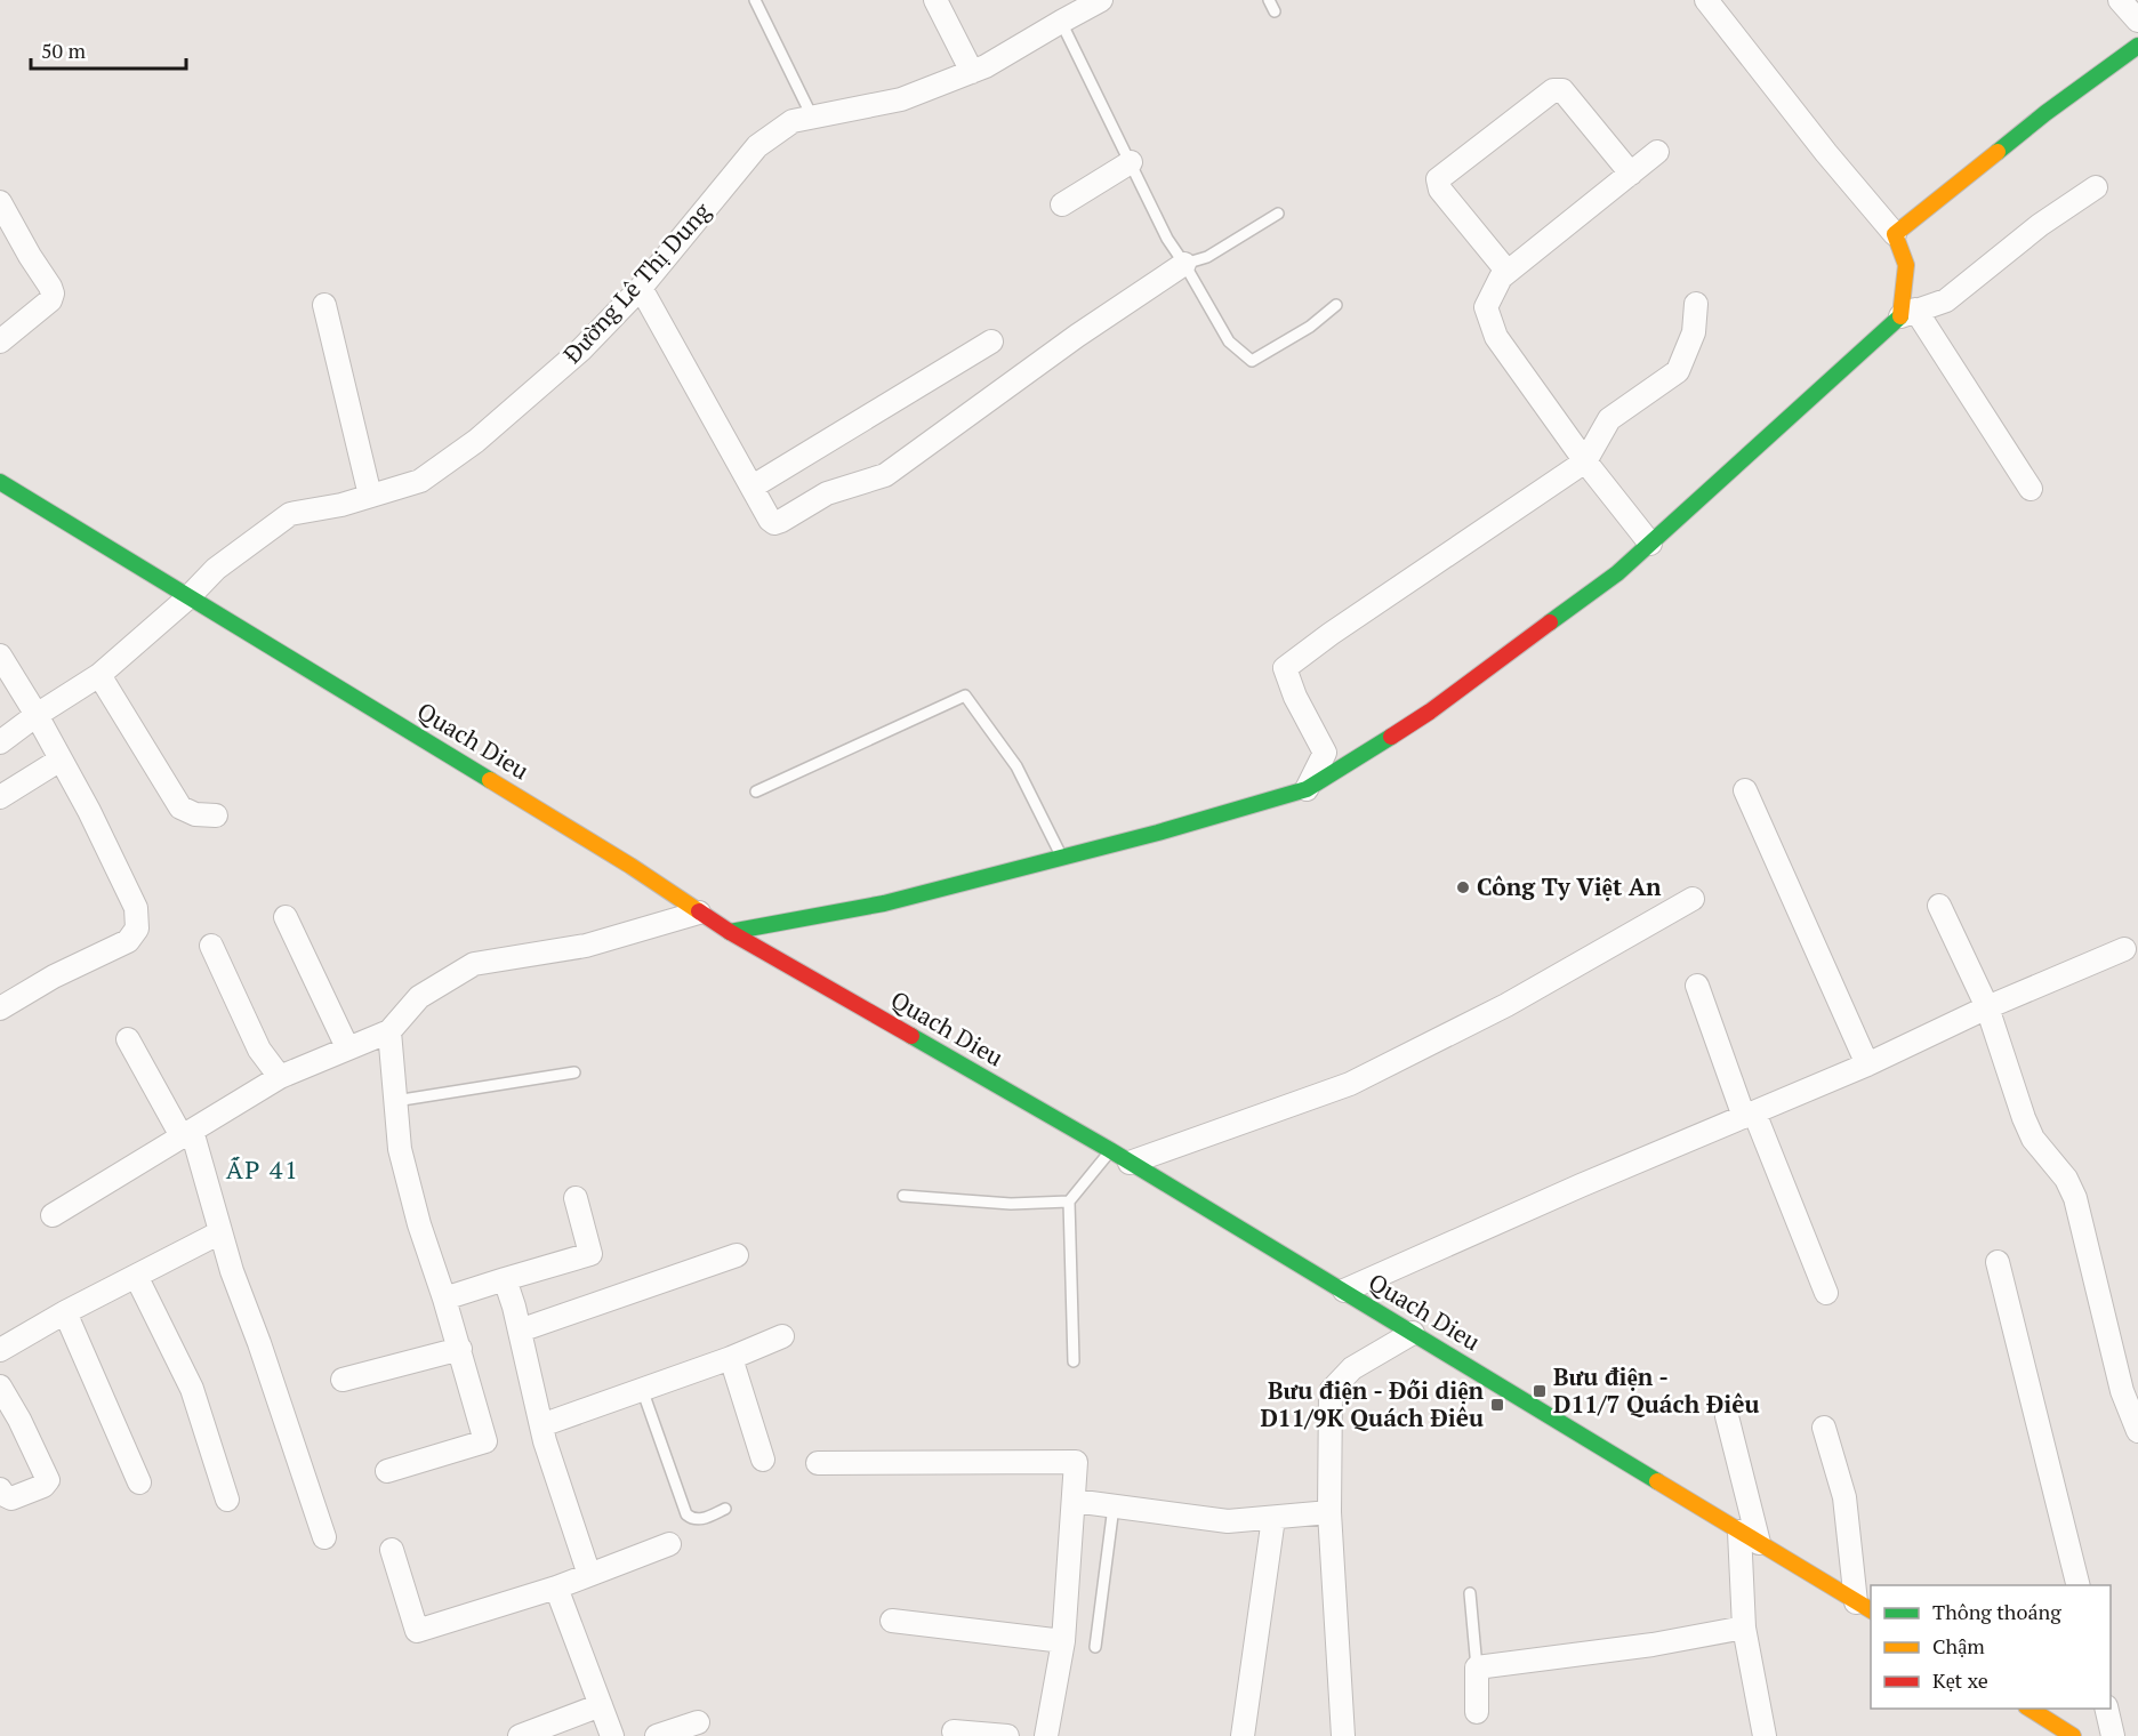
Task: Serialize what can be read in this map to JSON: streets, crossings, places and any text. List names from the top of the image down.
{
  "streets": {
    "main road": ["Quach Dieu"],
    "street": ["Đường Lê Thị Dung"]
  },
  "crossings": [
    ["Đường Lê Thị Dung", "Quach Dieu"]
  ],
  "districts": ["ẤP 41"],
  "places": {
    "other": ["Công Ty Việt An"],
    "transit": ["Bưu điện - D11/7 Quách Điêu", "Bưu điện - Đối diện D11/9K Quách Điêu"]
  },
  "legend": ["Thông thoáng", "Chậm", "Kẹt xe"],
  "scale_bar": "50 m"
}
